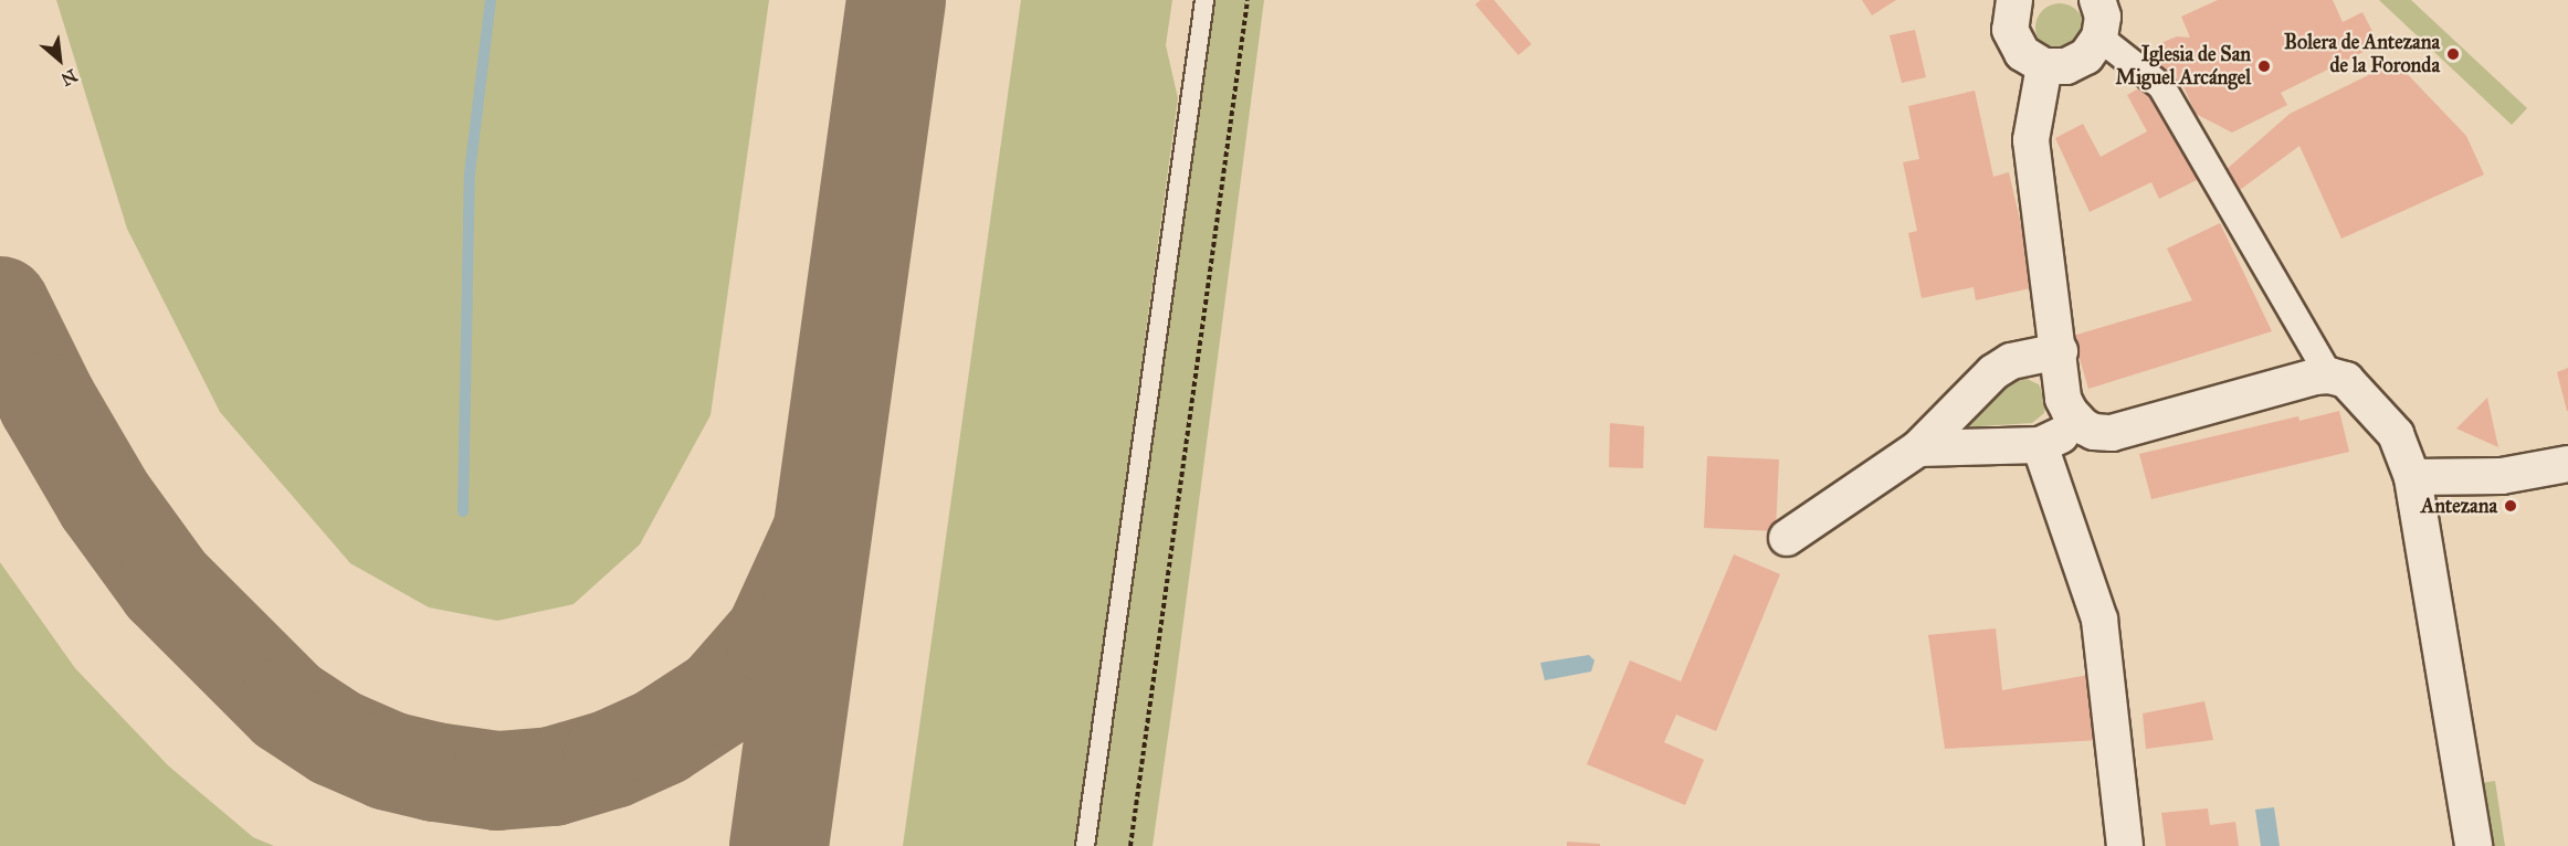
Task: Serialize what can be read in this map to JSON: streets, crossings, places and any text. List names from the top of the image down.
{
  "places": ["Bolera de Antezana de la Foronda", "Iglesia de San Miguel Arcángel", "Antezana"],
  "north": "bottom right"
}
